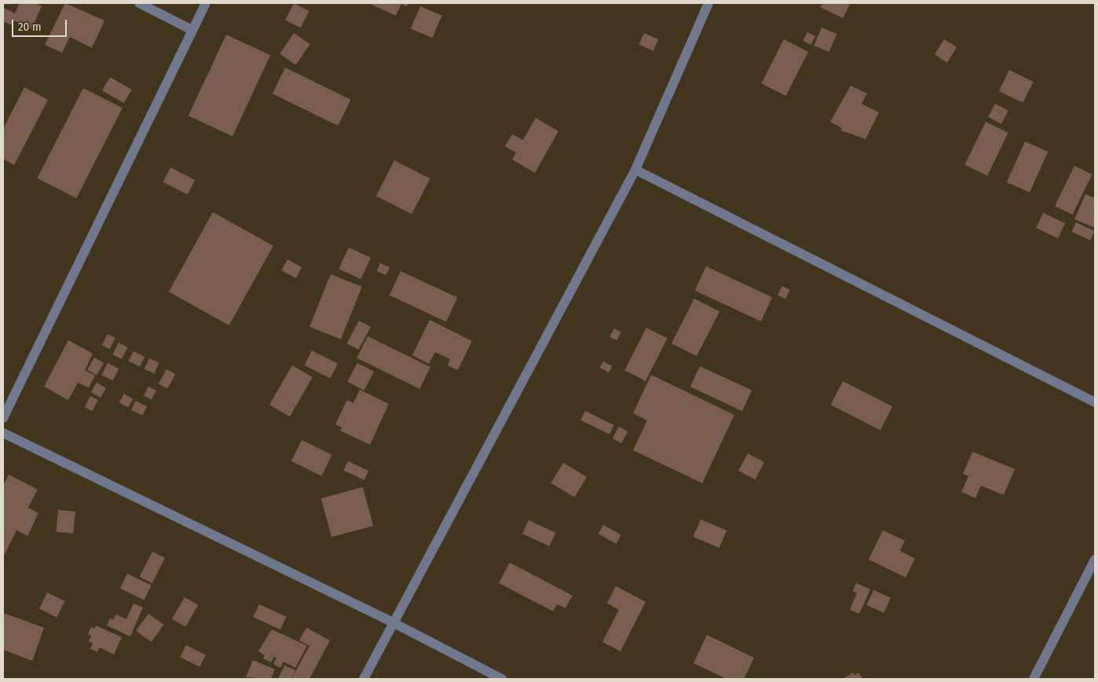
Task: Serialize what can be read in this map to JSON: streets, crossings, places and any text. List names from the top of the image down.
{
  "scale_bar": "20 m"
}
